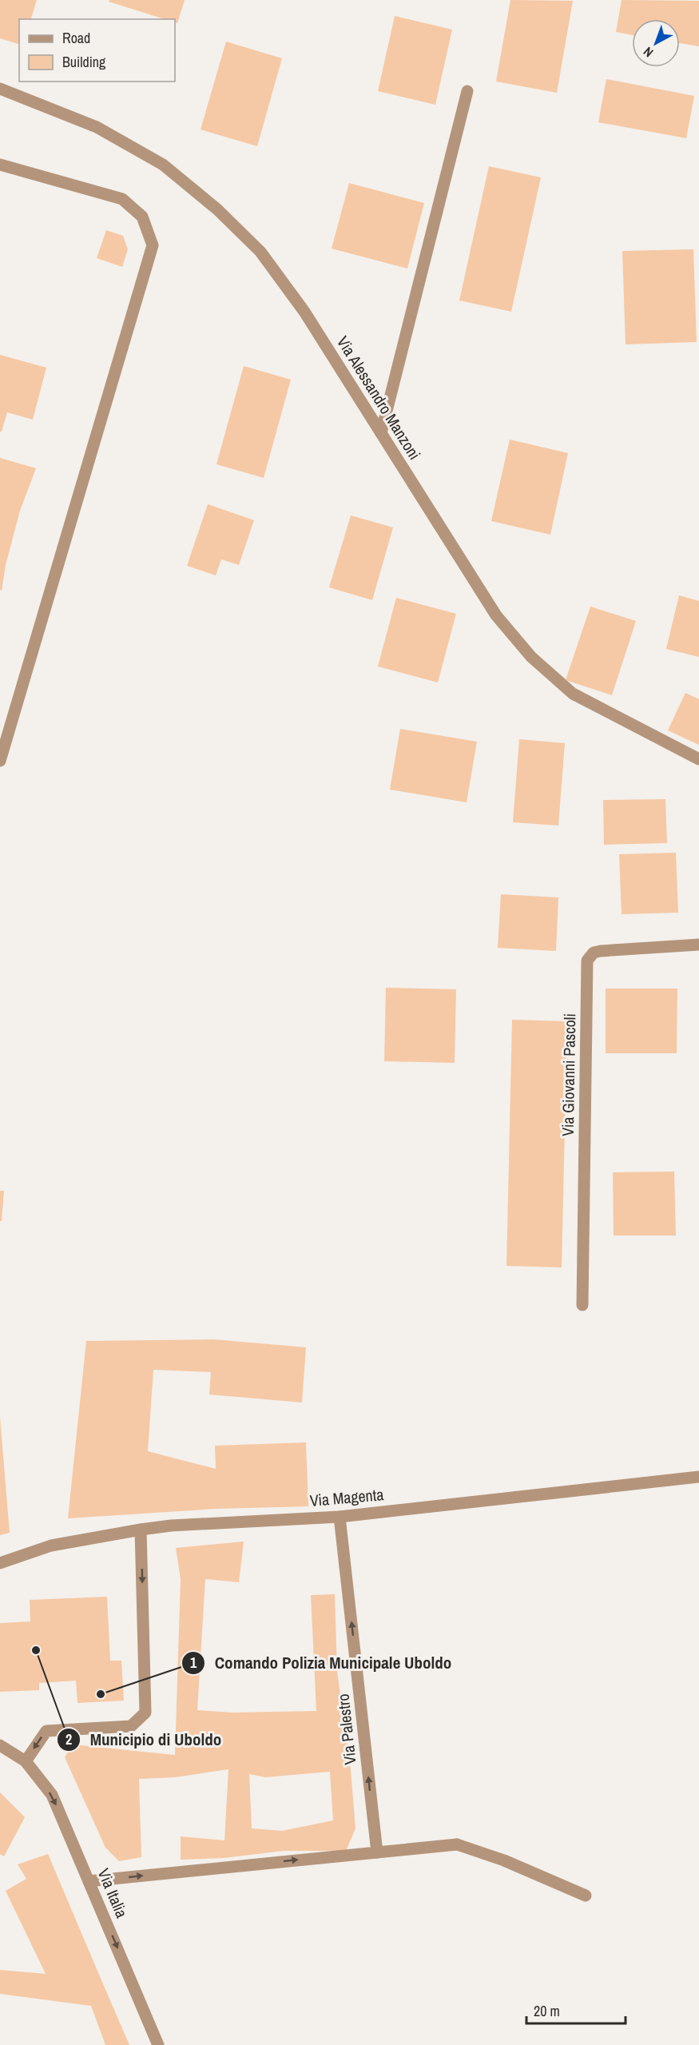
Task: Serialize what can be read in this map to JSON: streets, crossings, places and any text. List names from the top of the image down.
{
  "streets": {
    "street": [
      "Via Alessandro Manzoni",
      "Via Giovanni Pascoli",
      "Via Magenta",
      "Via Palestro",
      "Via Italia"
    ]
  },
  "crossings": [
    ["Via Magenta", "Via Palestro"]
  ],
  "one_way": ["Via Palestro", "Via Italia"],
  "places": ["Municipio di Uboldo", "Comando Polizia Municipale Uboldo"],
  "legend": ["Road", "Building"],
  "scale_bar": "20 m",
  "north": "bottom left"
}
